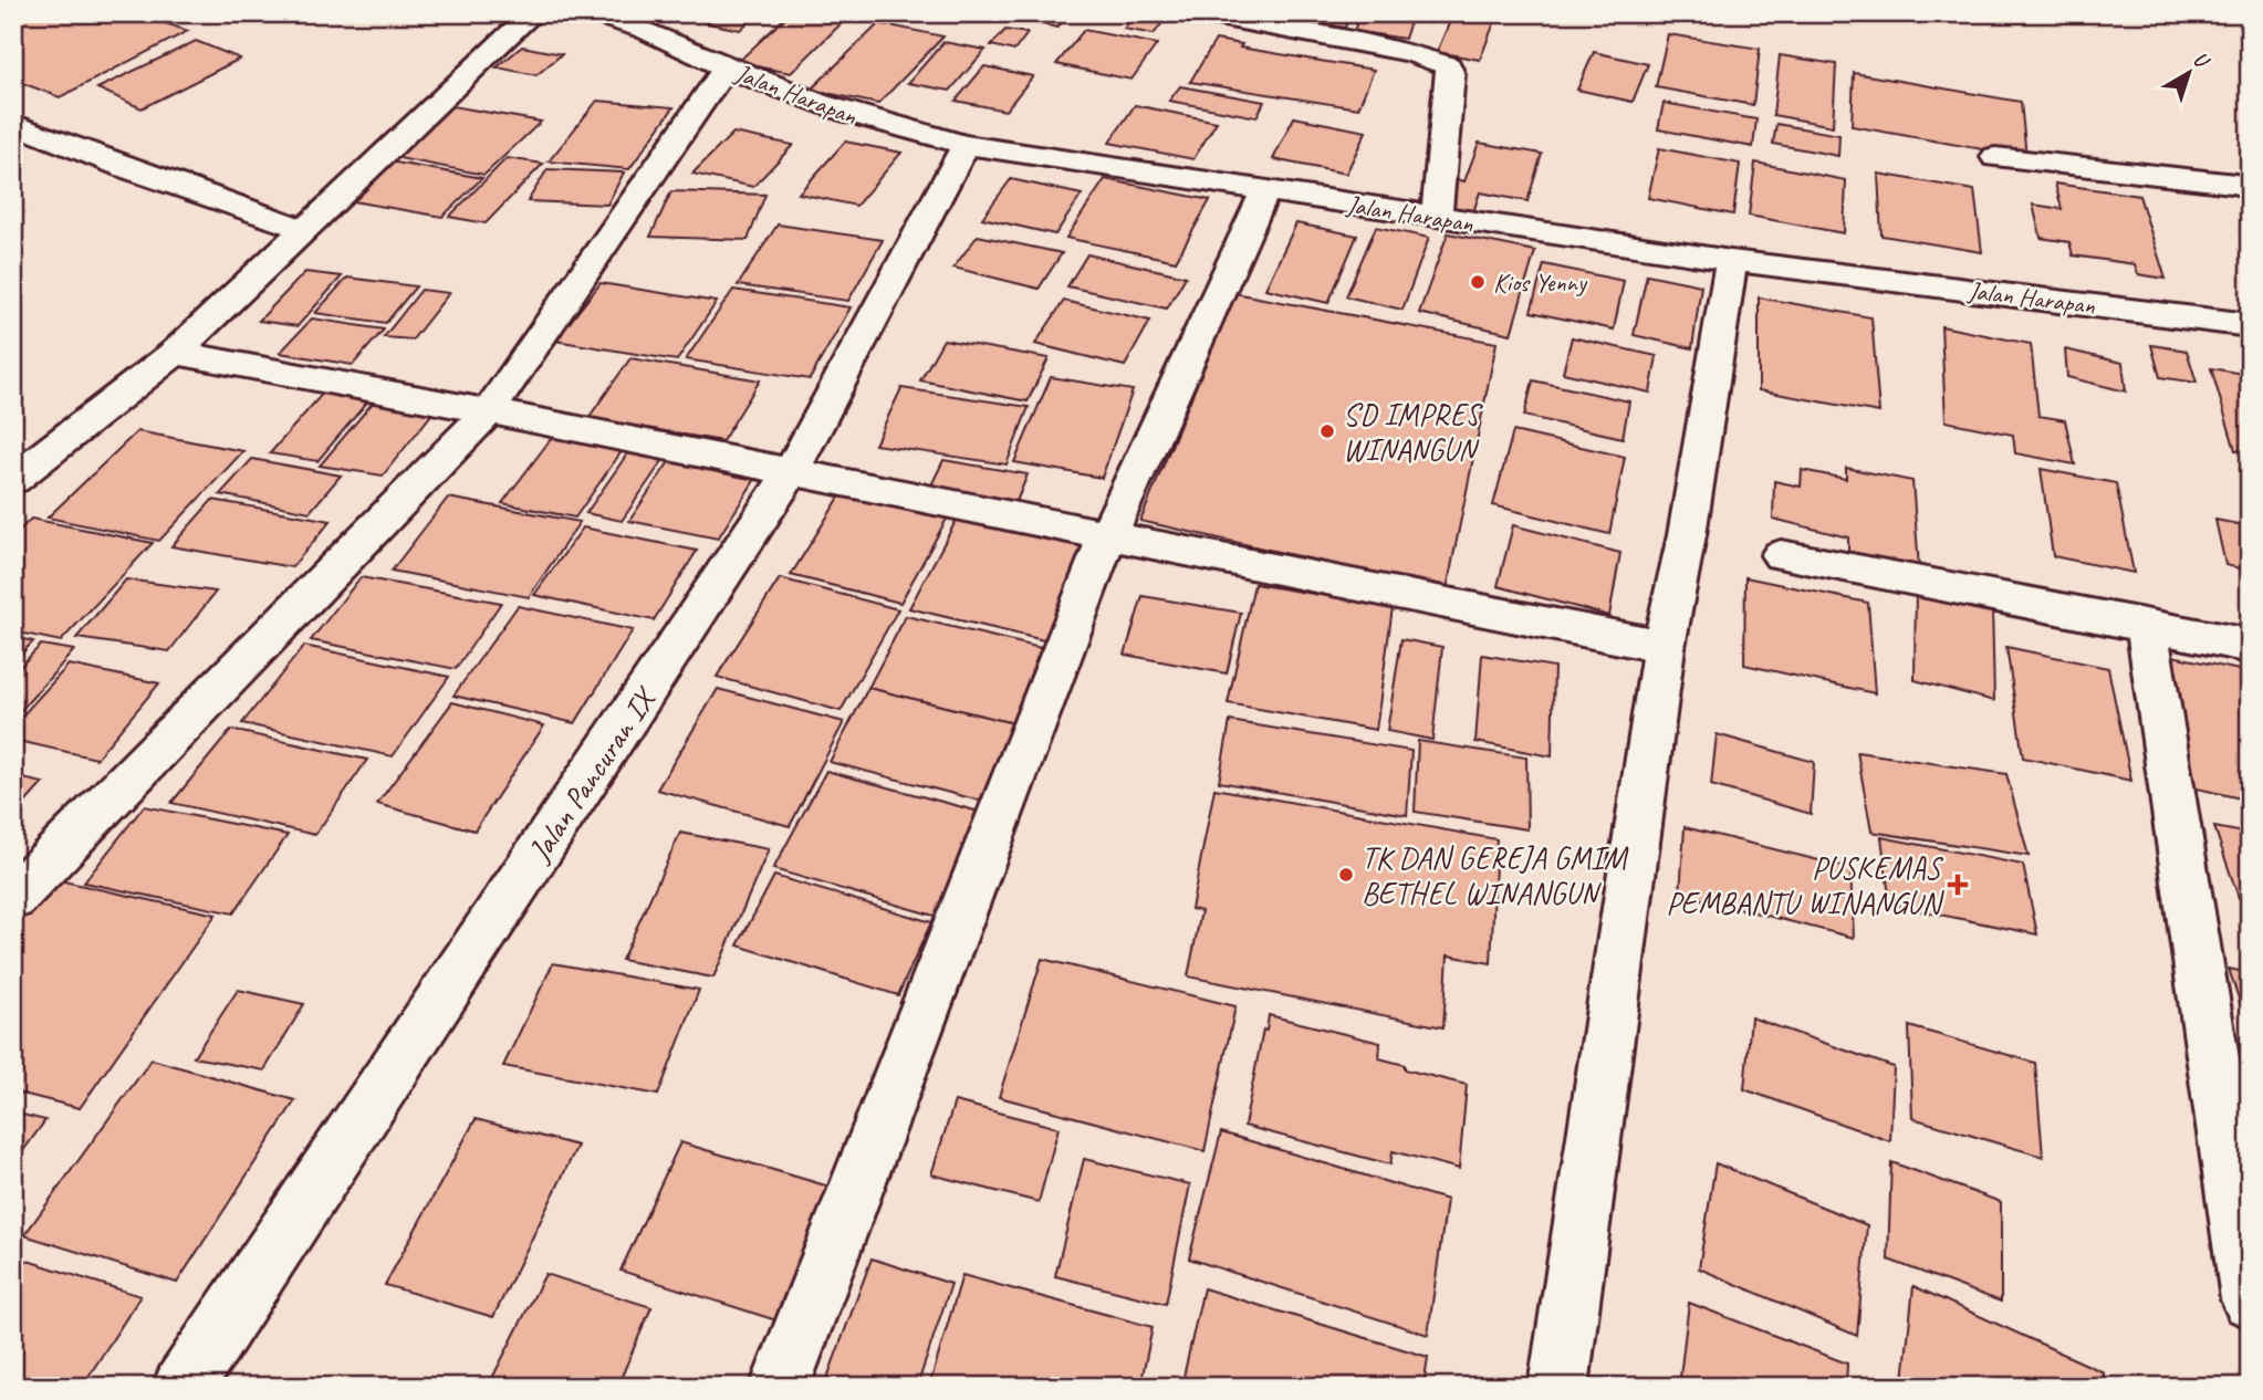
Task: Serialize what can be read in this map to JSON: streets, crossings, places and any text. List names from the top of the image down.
{
  "streets": {
    "street": ["Jalan Harapan", "Jalan Pancuran IX"]
  },
  "crossings": [
    ["Jalan Harapan", "Jalan Pancuran IX"]
  ],
  "places": {
    "other": ["Kios Yenny", "SD IMPRES WINANGUN", "TK DAN GEREJA GMIM BETHEL WINANGUN"],
    "health": ["PUSKEMAS PEMBANTU WINANGUN"]
  },
  "north": "top right"
}
